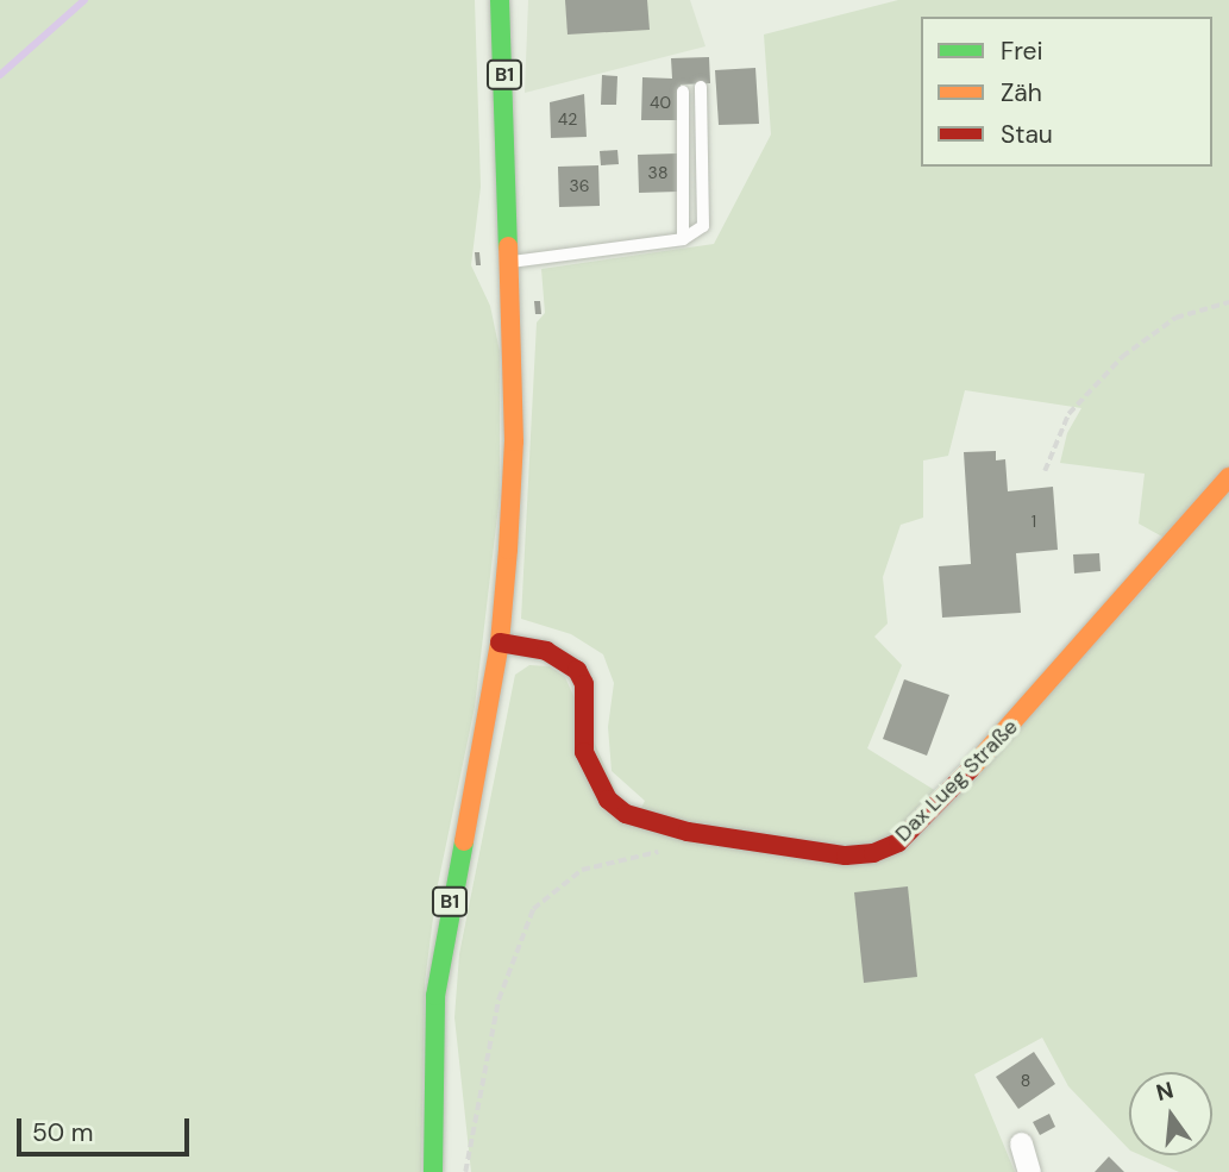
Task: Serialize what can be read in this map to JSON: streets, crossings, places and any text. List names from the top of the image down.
{
  "streets": {
    "main road": ["B1", "Dax Lueg Straße"]
  },
  "crossings": [
    ["B1", "Dax Lueg Straße"]
  ],
  "house_numbers": [
    "40",
    "42",
    "38",
    "36",
    "1",
    "8"
  ],
  "legend": ["Frei", "Zäh", "Stau"],
  "scale_bar": "50 m",
  "north": "top"
}
